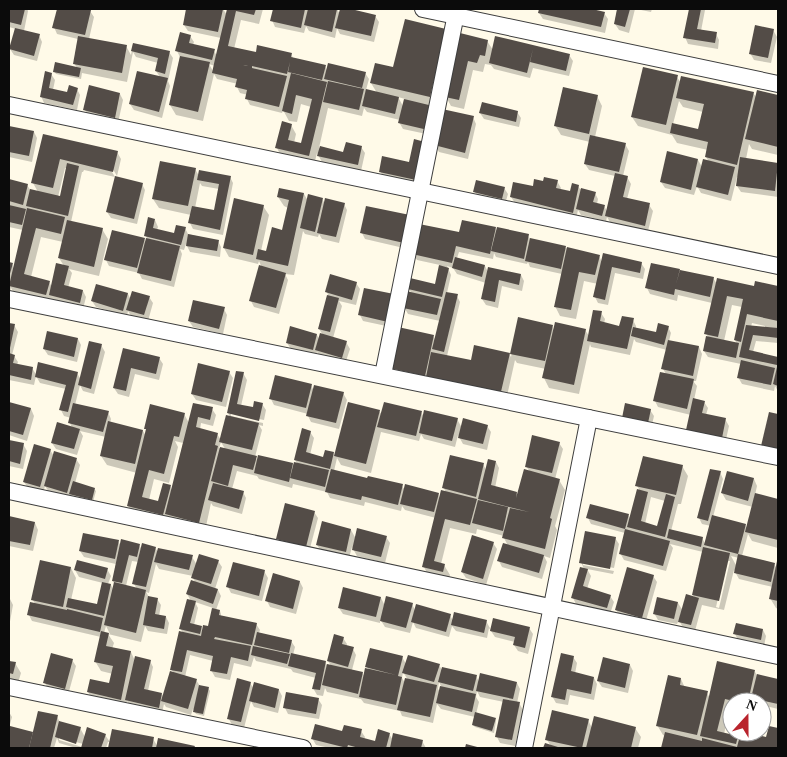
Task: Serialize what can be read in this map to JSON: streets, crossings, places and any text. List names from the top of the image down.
{
  "north": "top"
}
